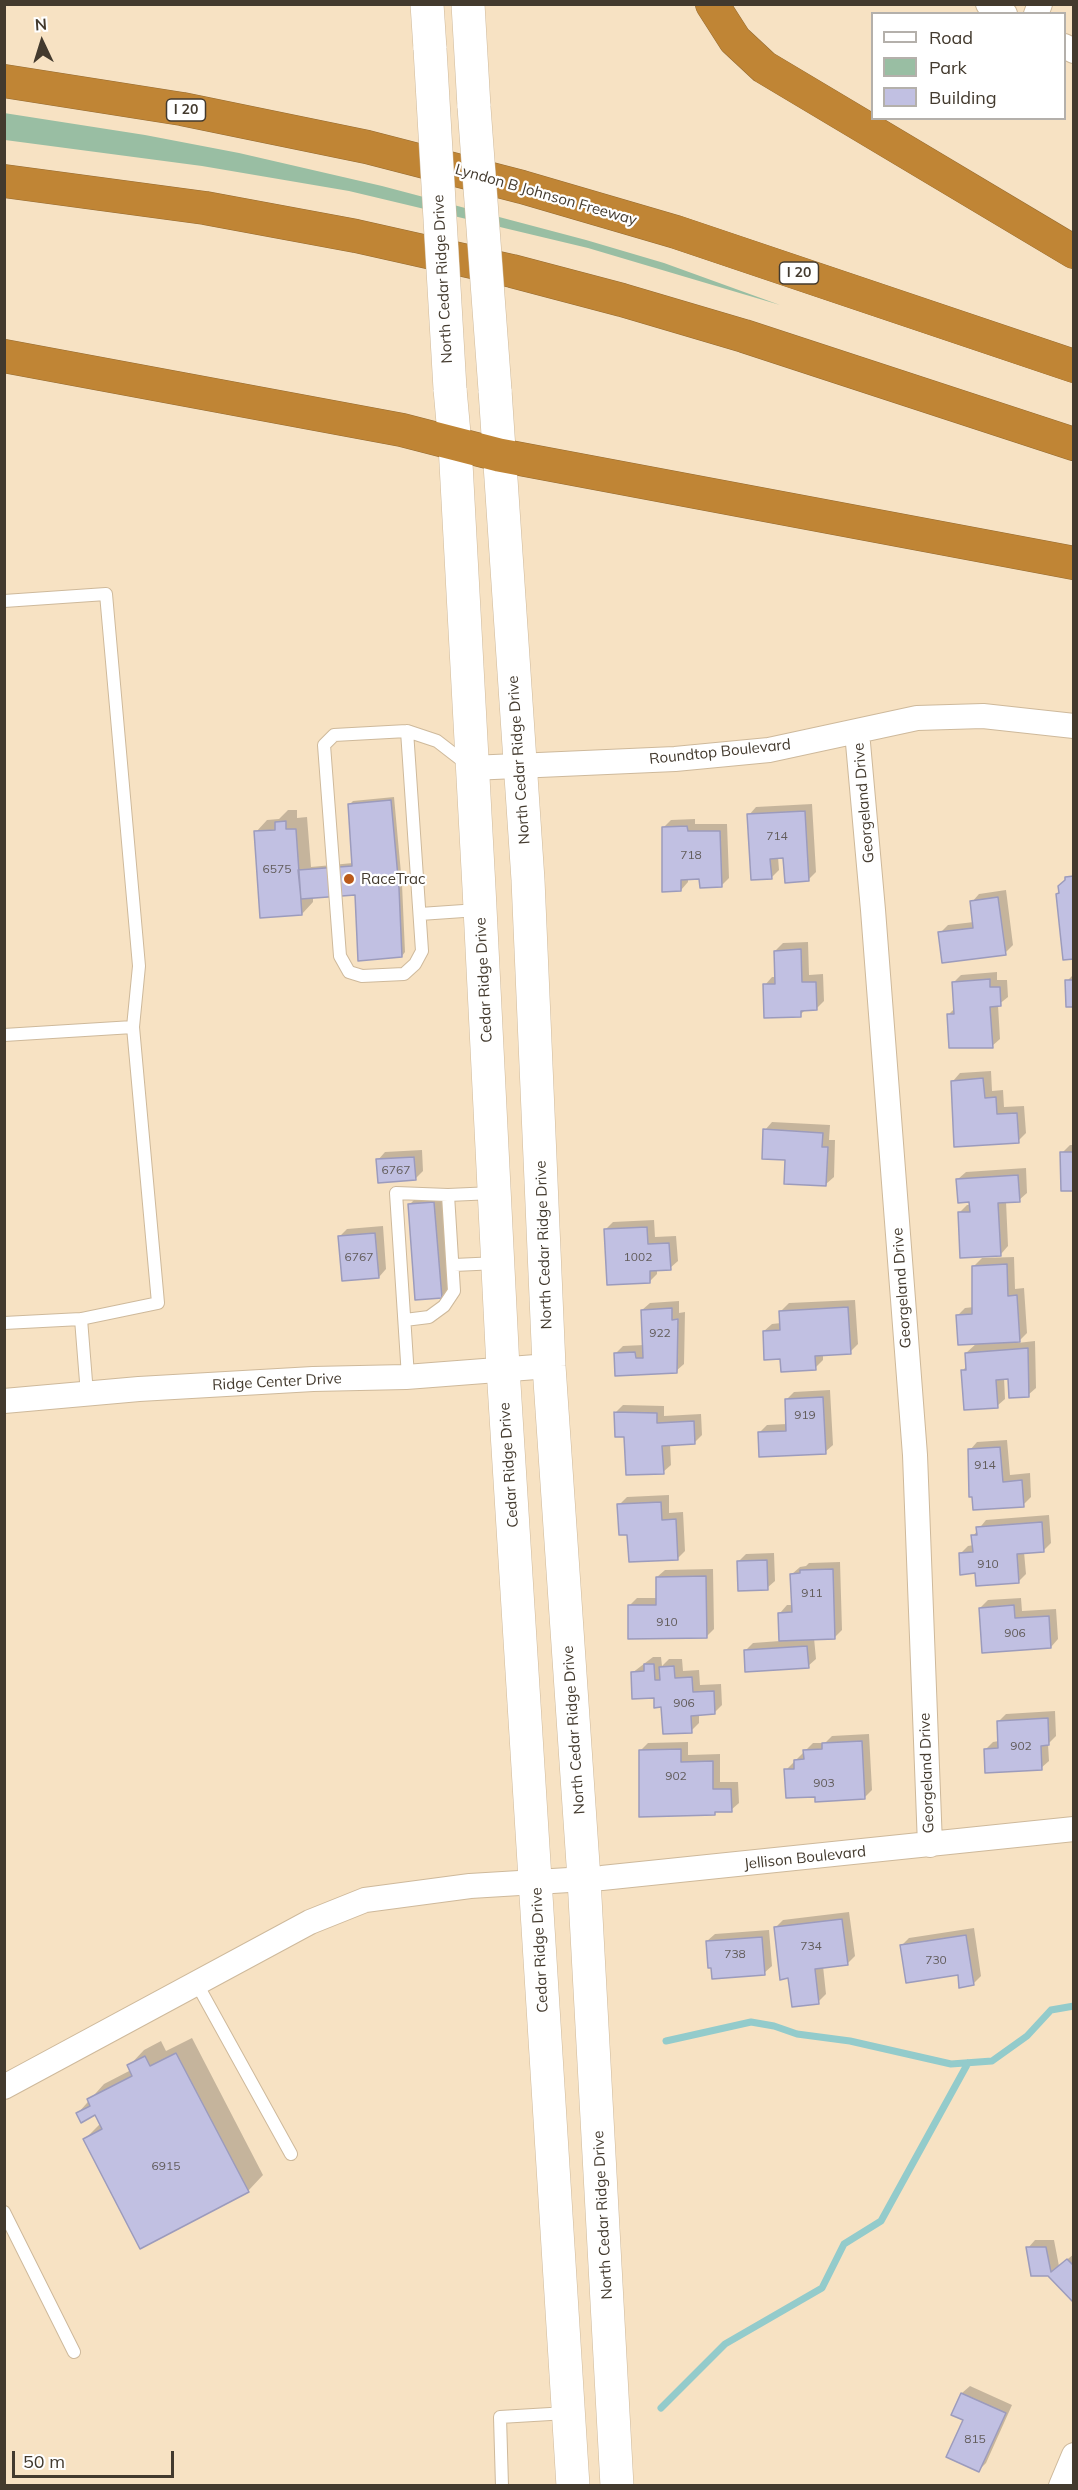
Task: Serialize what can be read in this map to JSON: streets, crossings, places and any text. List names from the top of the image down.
{
  "streets": {
    "highway": ["I 20", "Lyndon B Johnson Freeway"],
    "main road": ["North Cedar Ridge Drive", "Cedar Ridge Drive"],
    "street": [
      "Roundtop Boulevard",
      "Georgeland Drive",
      "Ridge Center Drive",
      "Jellison Boulevard"
    ]
  },
  "crossings": [
    ["North Cedar Ridge Drive", "Roundtop Boulevard"],
    ["North Cedar Ridge Drive", "Cedar Ridge Drive"],
    ["North Cedar Ridge Drive", "Ridge Center Drive"],
    ["North Cedar Ridge Drive", "Jellison Boulevard"],
    ["Roundtop Boulevard", "Georgeland Drive"],
    ["Roundtop Boulevard", "Cedar Ridge Drive"],
    ["Georgeland Drive", "Jellison Boulevard"],
    ["Cedar Ridge Drive", "Ridge Center Drive"],
    ["Cedar Ridge Drive", "Jellison Boulevard"]
  ],
  "places": ["RaceTrac"],
  "house_numbers": [
    "714",
    "718",
    "6575",
    "6767",
    "6767",
    "1002",
    "922",
    "919",
    "914",
    "910",
    "911",
    "910",
    "906",
    "906",
    "902",
    "902",
    "903",
    "734",
    "738",
    "730",
    "6915",
    "815"
  ],
  "legend": ["Road", "Park", "Building"],
  "scale_bar": "50 m",
  "north": "top"
}
